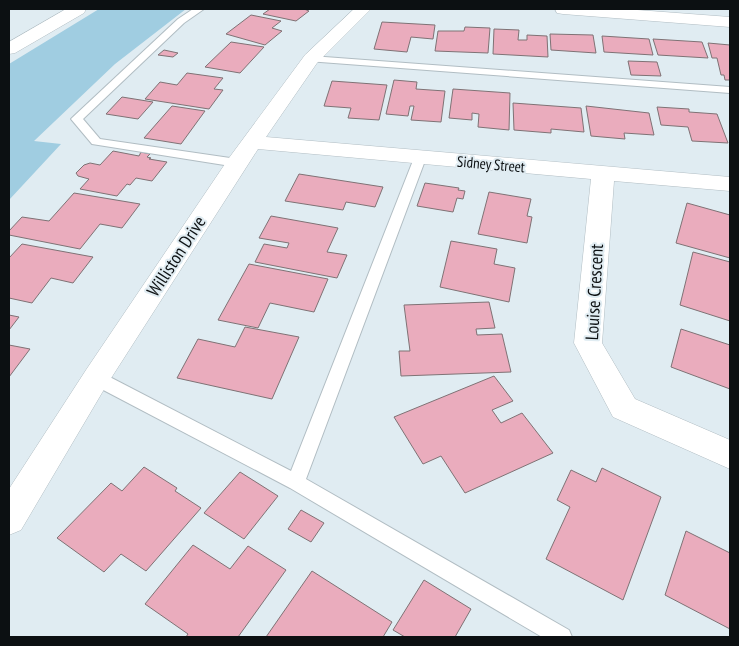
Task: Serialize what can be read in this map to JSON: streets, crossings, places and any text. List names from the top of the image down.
{
  "streets": {
    "street": ["Sidney Street", "Williston Drive", "Louise Crescent"]
  },
  "crossings": [
    ["Sidney Street", "Williston Drive"],
    ["Sidney Street", "Louise Crescent"]
  ]
}
